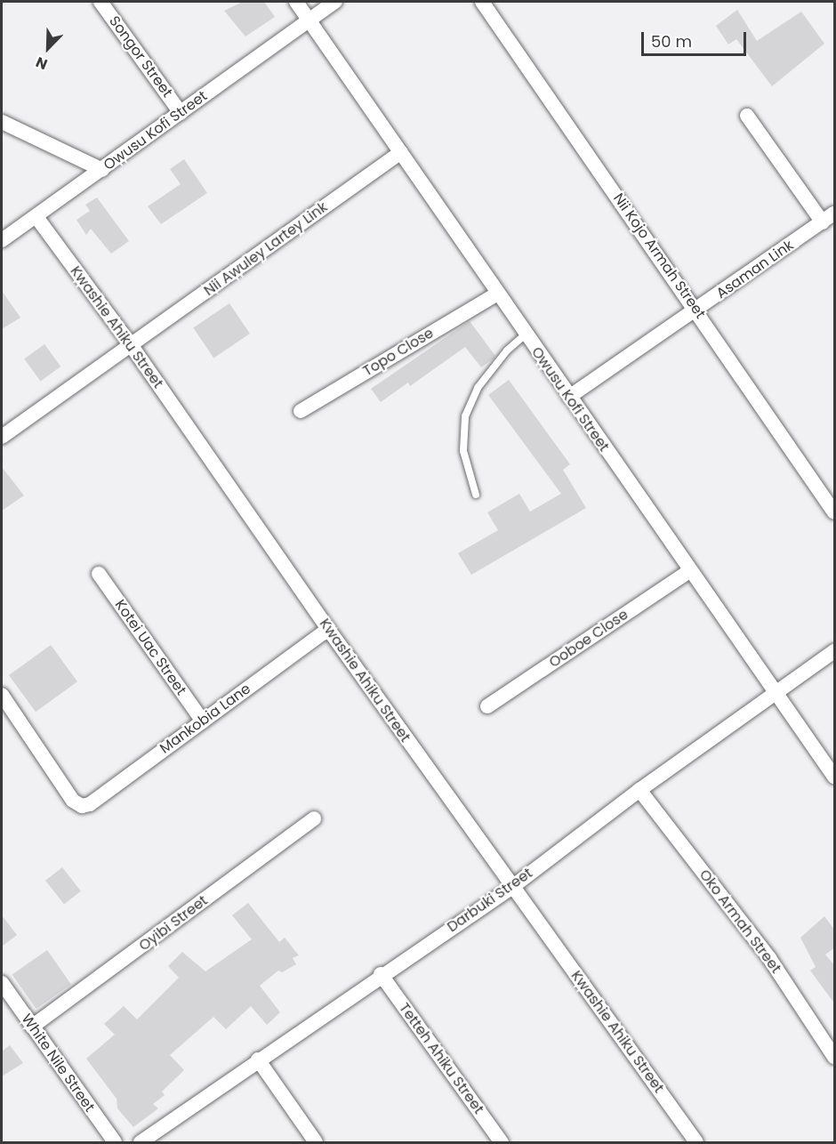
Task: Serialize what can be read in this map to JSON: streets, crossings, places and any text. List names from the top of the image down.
{
  "streets": {
    "street": [
      "Songor Street",
      "Owusu Kofi Street",
      "Nii Awuley Lartey Link",
      "Nii Kojo Armah Street",
      "Asaman Link",
      "Kwashie Ahiku Street",
      "Topo Close",
      "Ooboe Close",
      "Kotei Uac Street",
      "Mankobia Lane",
      "Darbuki Street",
      "Oko Armah Street",
      "Oyibi Street",
      "Tetteh Ahiku Street",
      "White Nile Street"
    ]
  },
  "crossings": [
    ["Songor Street", "Owusu Kofi Street"],
    ["Owusu Kofi Street", "Nii Awuley Lartey Link"],
    ["Owusu Kofi Street", "Asaman Link"],
    ["Owusu Kofi Street", "Kwashie Ahiku Street"],
    ["Owusu Kofi Street", "Topo Close"],
    ["Owusu Kofi Street", "Ooboe Close"],
    ["Owusu Kofi Street", "Darbuki Street"],
    ["Nii Awuley Lartey Link", "Kwashie Ahiku Street"],
    ["Nii Kojo Armah Street", "Asaman Link"],
    ["Kwashie Ahiku Street", "Mankobia Lane"],
    ["Kwashie Ahiku Street", "Darbuki Street"],
    ["Kotei Uac Street", "Mankobia Lane"],
    ["Darbuki Street", "Oko Armah Street"],
    ["Darbuki Street", "Tetteh Ahiku Street"],
    ["Oyibi Street", "White Nile Street"]
  ],
  "scale_bar": "50 m",
  "north": "bottom left"
}
